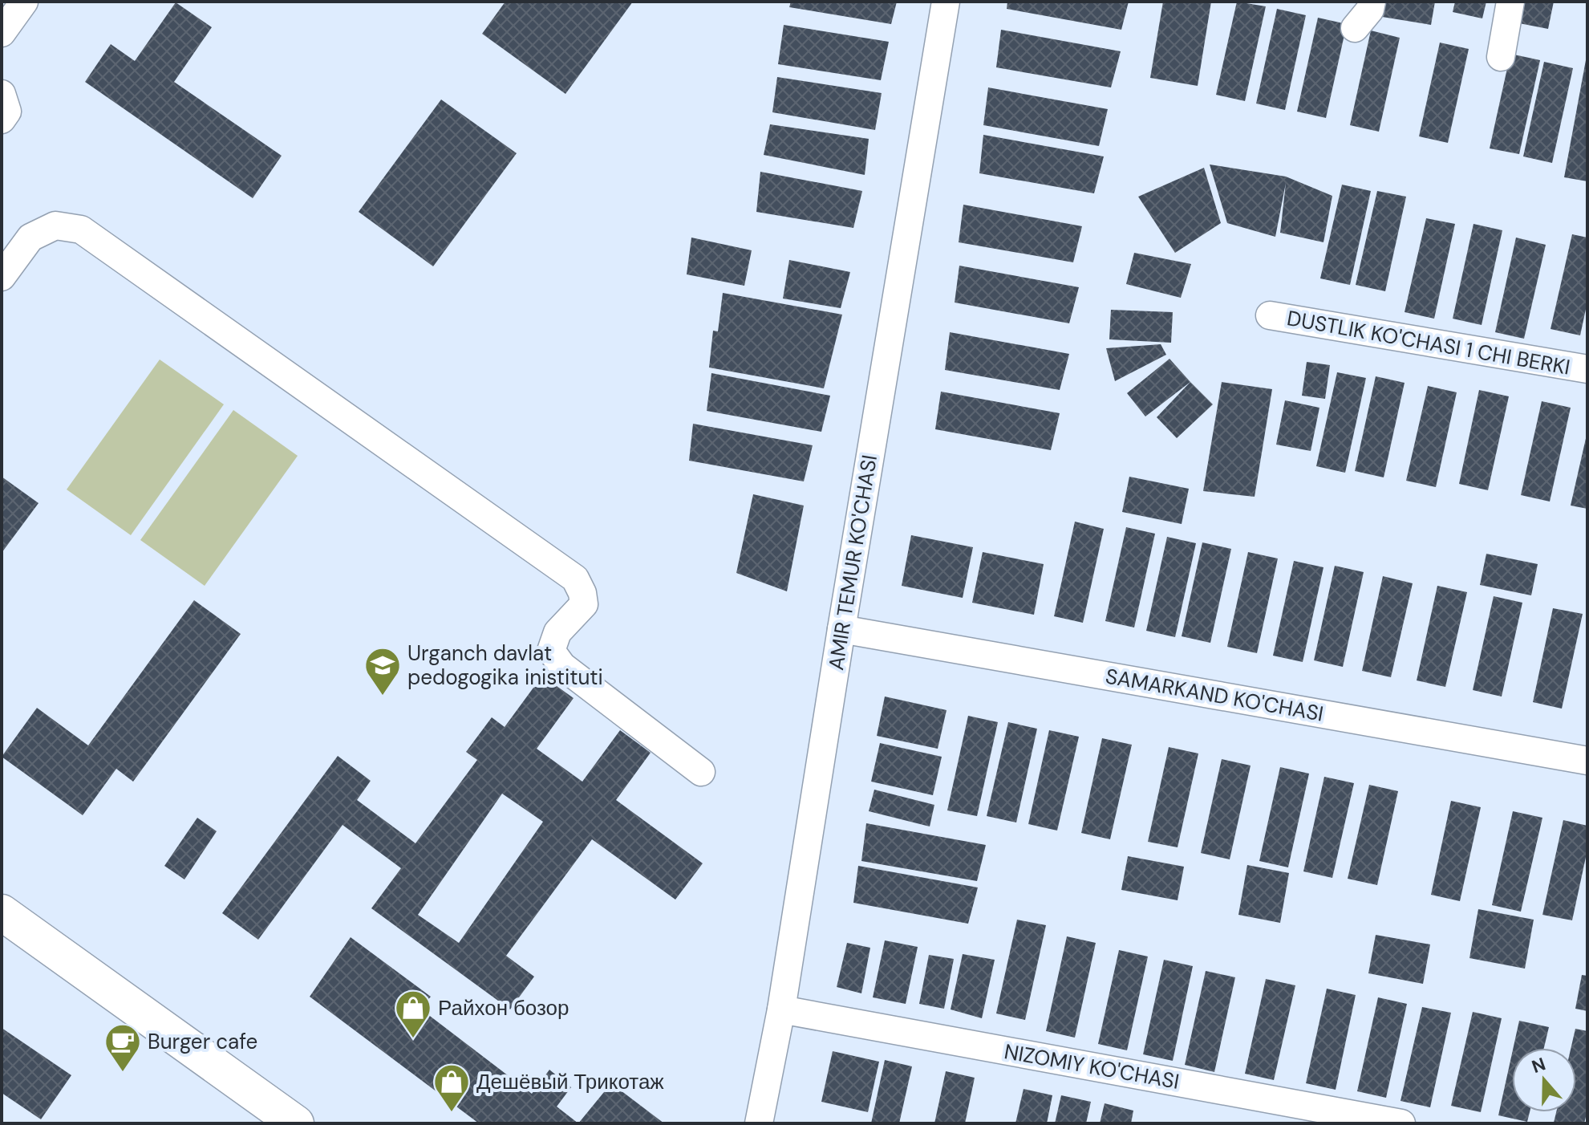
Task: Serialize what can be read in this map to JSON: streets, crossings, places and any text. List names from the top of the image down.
{
  "streets": {
    "street": [
      "DUSTLIK KO'CHASI 1 CHI BERKI",
      "AMIR TEMUR KO'CHASI",
      "SAMARKAND KO'CHASI",
      "NIZOMIY KO'CHASI"
    ]
  },
  "crossings": [
    ["AMIR TEMUR KO'CHASI", "SAMARKAND KO'CHASI"],
    ["AMIR TEMUR KO'CHASI", "NIZOMIY KO'CHASI"]
  ],
  "places": {
    "school or university": ["Urganch davlat pedogogika inistituti"],
    "shop": ["Райхон бозор", "Дешёвый Трикотаж"],
    "cafe": ["Burger cafe"]
  },
  "north": "top"
}
